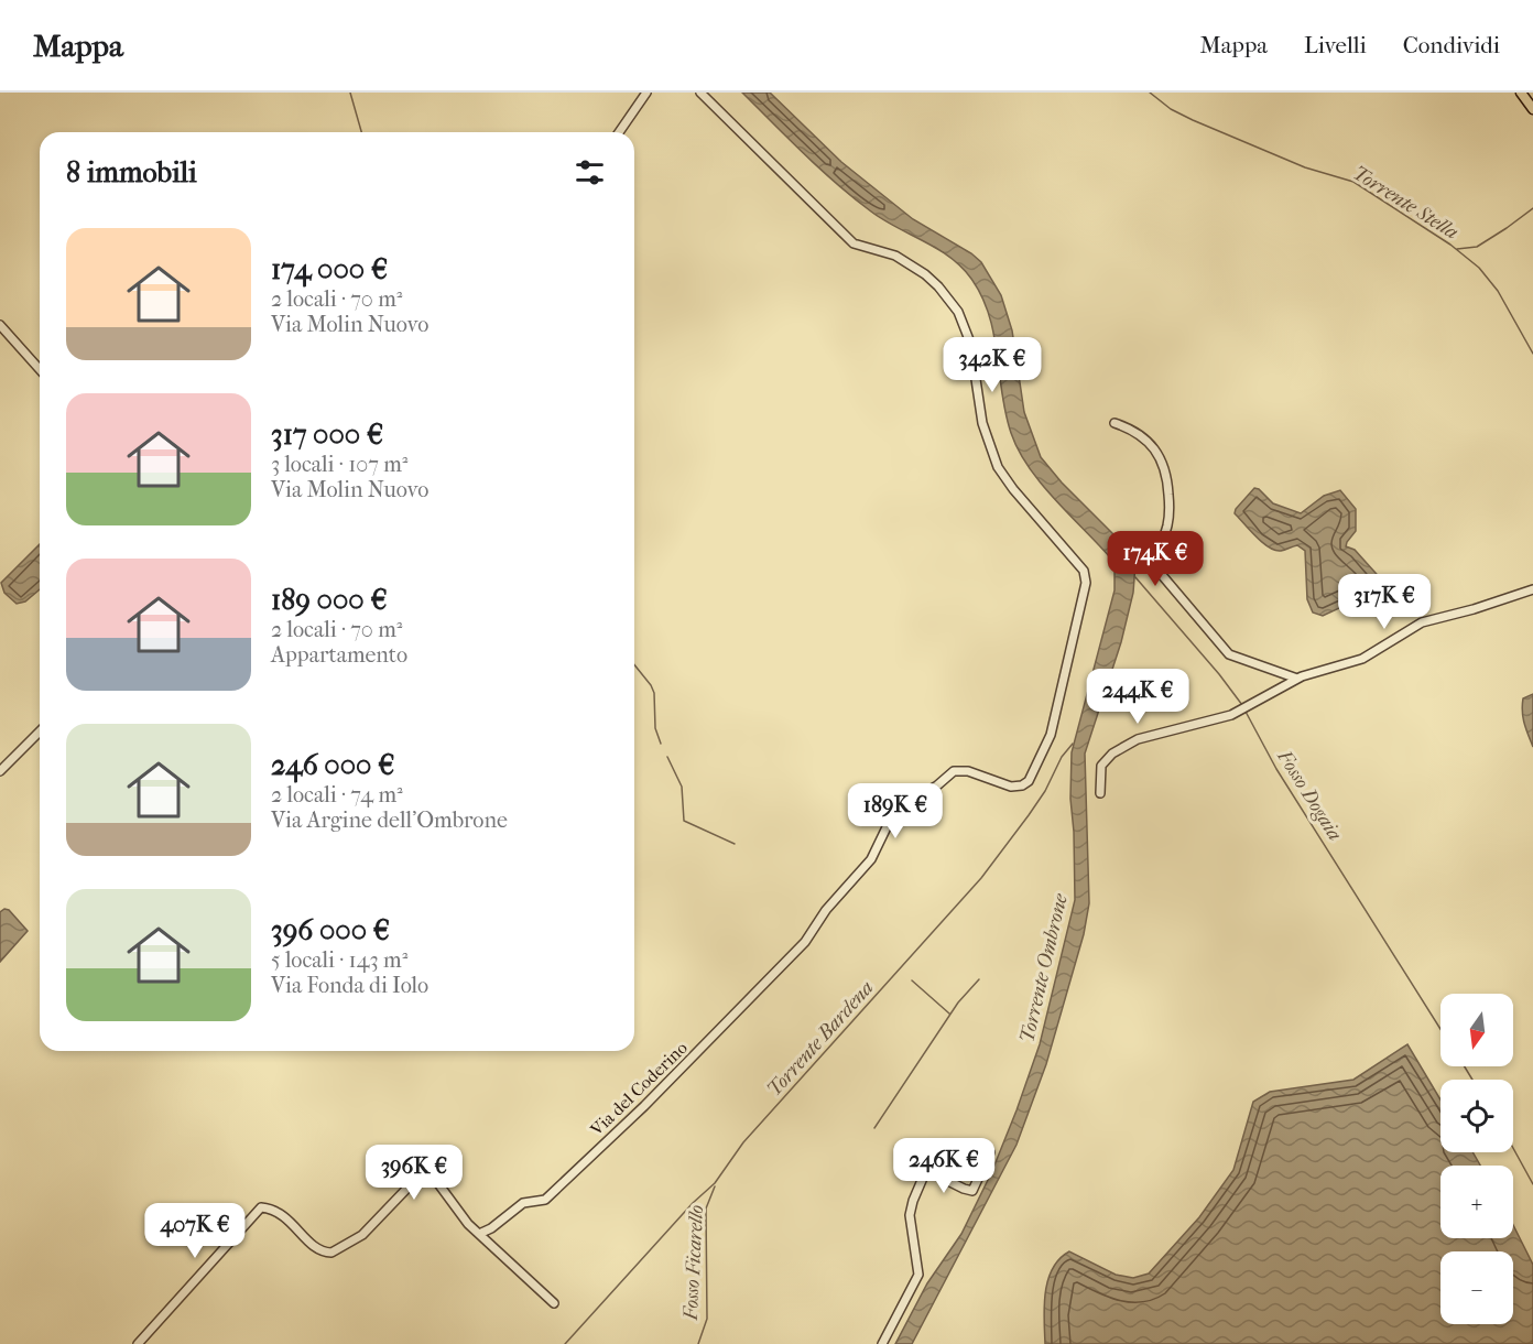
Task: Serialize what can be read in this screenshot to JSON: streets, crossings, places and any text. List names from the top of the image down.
{
  "streets": {
    "street": ["Via del Coderino"]
  },
  "water": [
    "Torrente Stella",
    "Fosso Dogaia",
    "Torrente Ombrone",
    "Torrente Bardena",
    "Fosso Ficarello"
  ],
  "north": "bottom",
  "page": {
    "header": "Mappa",
    "nav": ["Mappa", "Livelli", "Condividi"],
    "heading": "8 immobili",
    "list": [
      {
        "name": "174 000 €",
        "note": "2 locali · 70 m² · Via Molin Nuovo"
      },
      {
        "name": "317 000 €",
        "note": "3 locali · 107 m² · Via Molin Nuovo"
      },
      {
        "name": "189 000 €",
        "note": "2 locali · 70 m² · Appartamento"
      },
      {
        "name": "246 000 €",
        "note": "2 locali · 74 m² · Via Argine dell'Ombrone"
      },
      {
        "name": "396 000 €",
        "note": "5 locali · 143 m² · Via Fonda di Iolo"
      }
    ],
    "price": [
      "342K €",
      "174K €",
      "317K €",
      "244K €",
      "189K €",
      "246K €",
      "396K €",
      "407K €"
    ],
    "map_buttons": ["+", "−"]
  }
}
